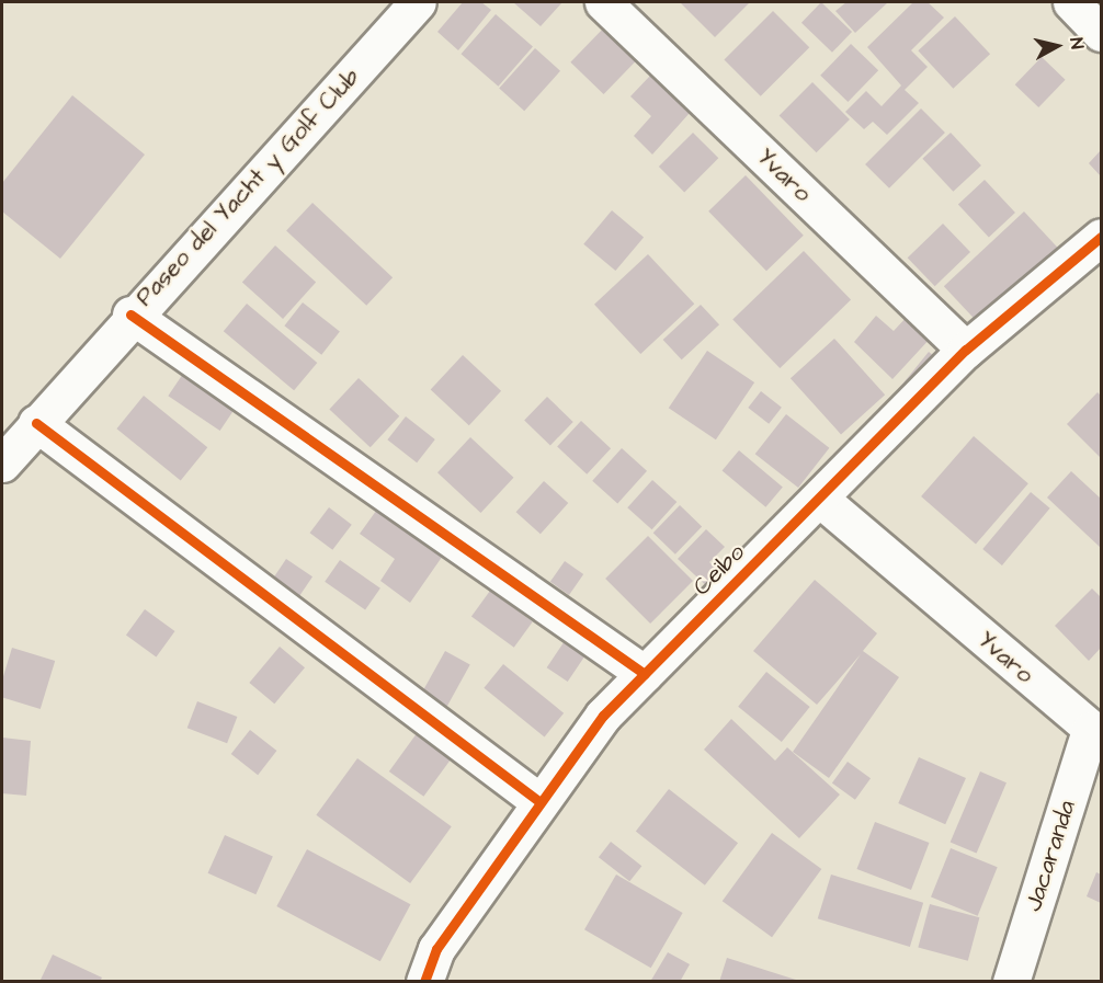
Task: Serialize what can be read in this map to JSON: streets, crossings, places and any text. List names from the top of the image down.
{
  "streets": {
    "street": [
      "Yvaro",
      "Paseo del Yacht y Golf Club",
      "Ceibo",
      "Jacaranda"
    ]
  },
  "crossings": [
    ["Yvaro", "Ceibo"],
    ["Yvaro", "Jacaranda"]
  ],
  "north": "right"
}
